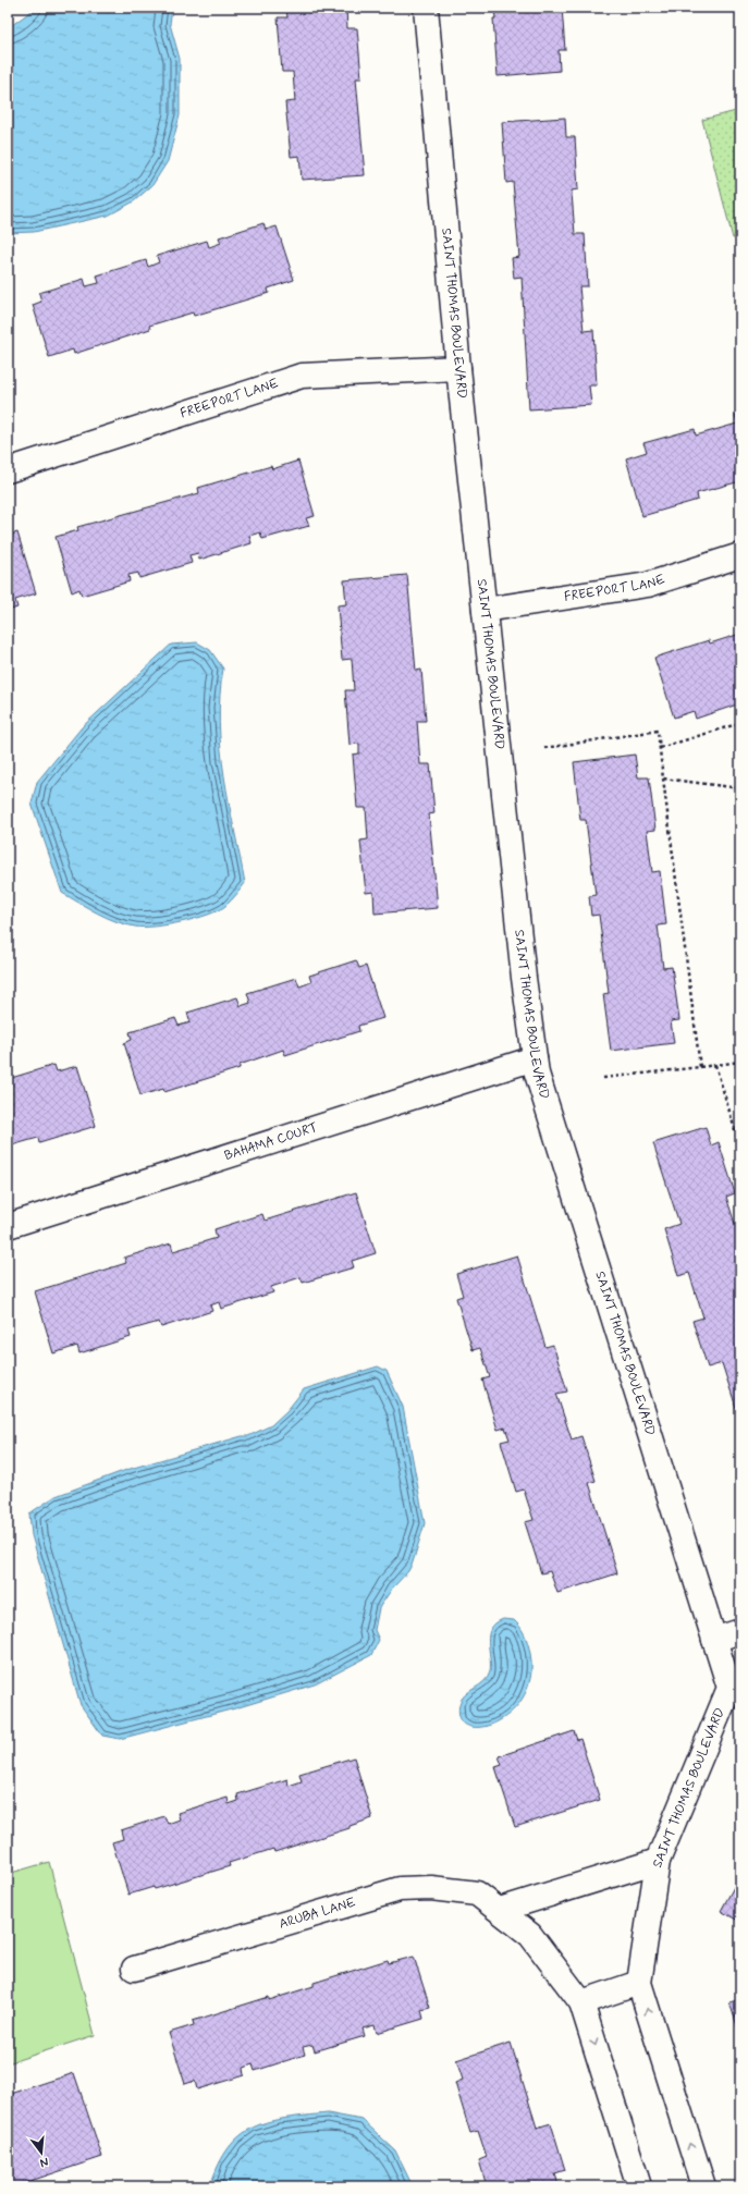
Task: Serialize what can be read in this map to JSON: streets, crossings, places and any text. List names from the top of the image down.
{
  "streets": {
    "street": [
      "SAINT THOMAS BOULEVARD",
      "FREEPORT LANE",
      "BAHAMA COURT",
      "ARUBA LANE"
    ]
  },
  "crossings": [
    ["SAINT THOMAS BOULEVARD", "FREEPORT LANE"],
    ["SAINT THOMAS BOULEVARD", "BAHAMA COURT"]
  ],
  "north": "bottom"
}
